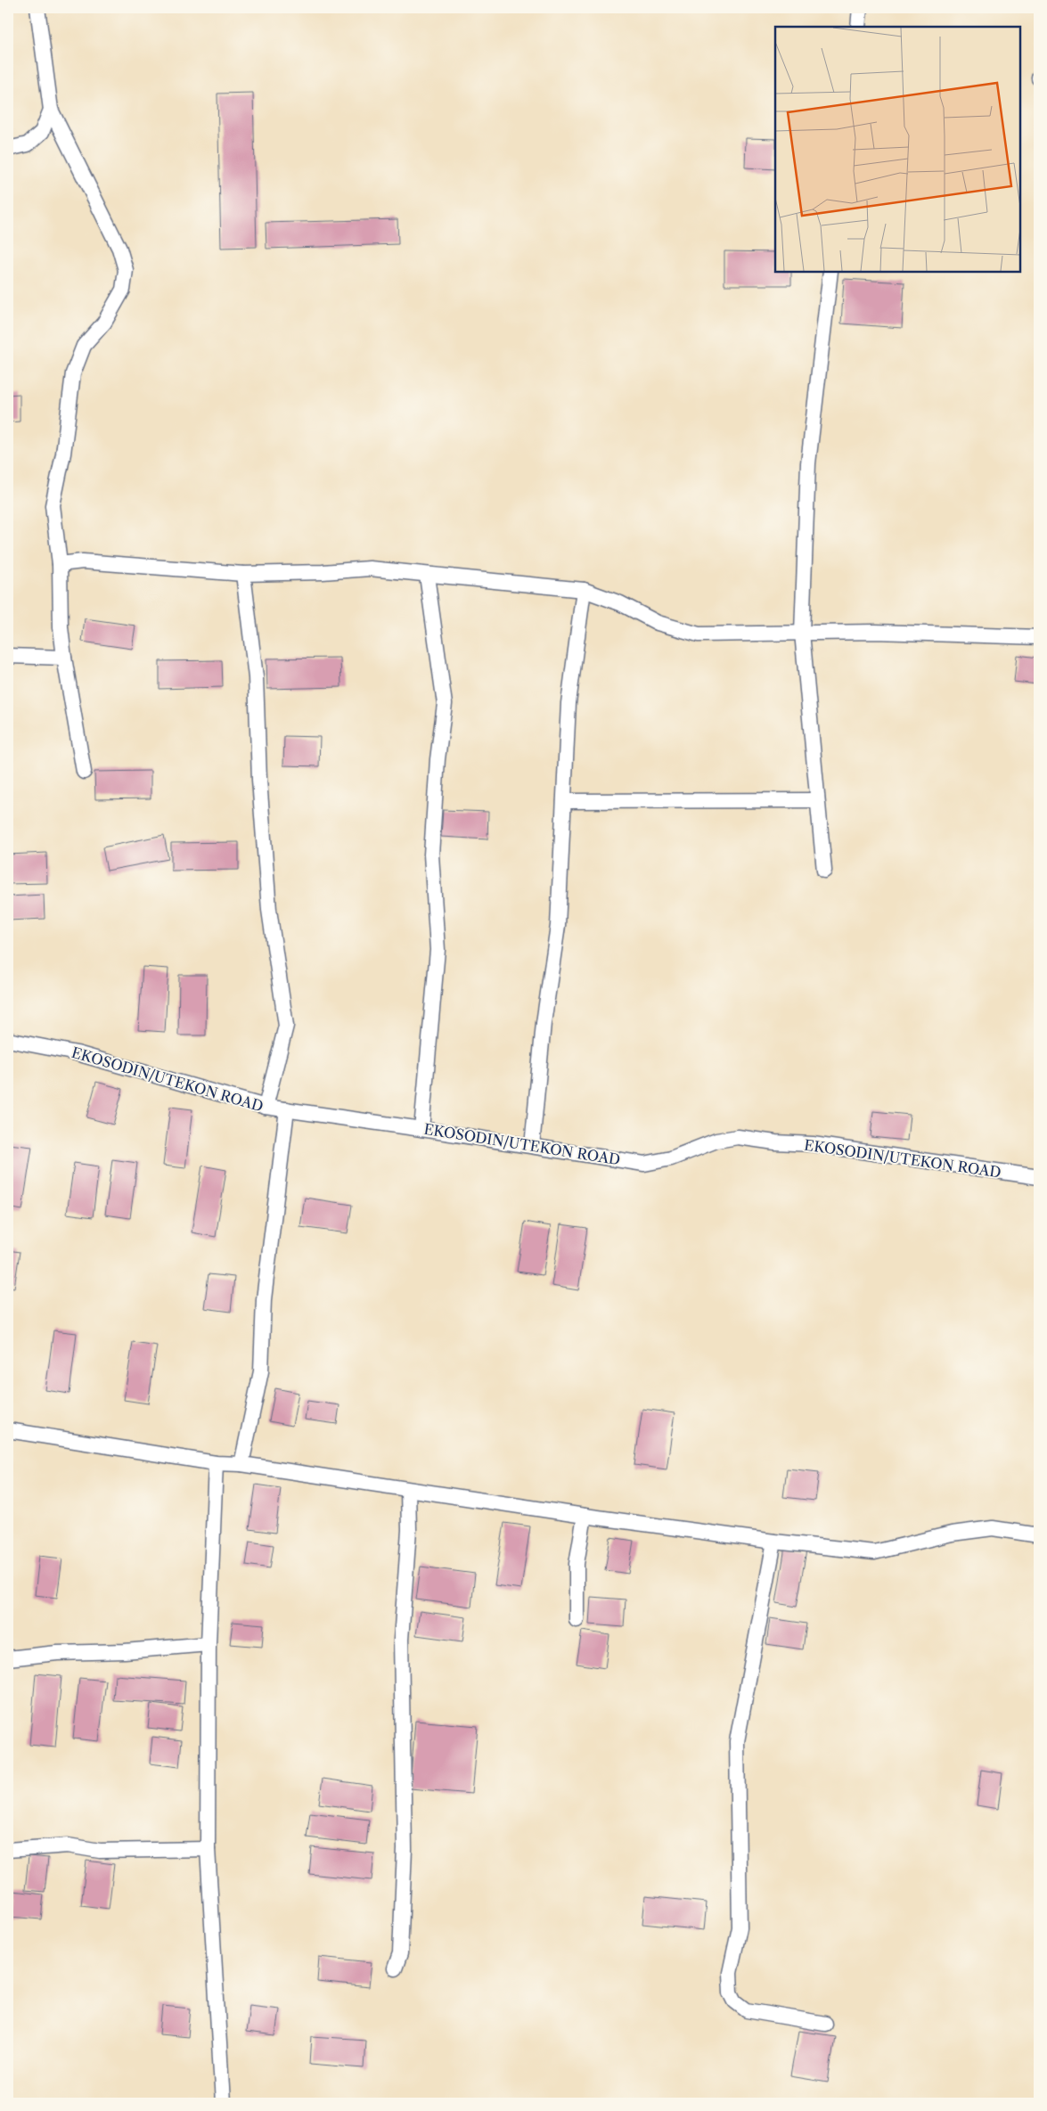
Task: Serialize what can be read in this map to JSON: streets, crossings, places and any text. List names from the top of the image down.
{
  "streets": {
    "street": ["EKOSODIN/UTEKON ROAD"]
  }
}
